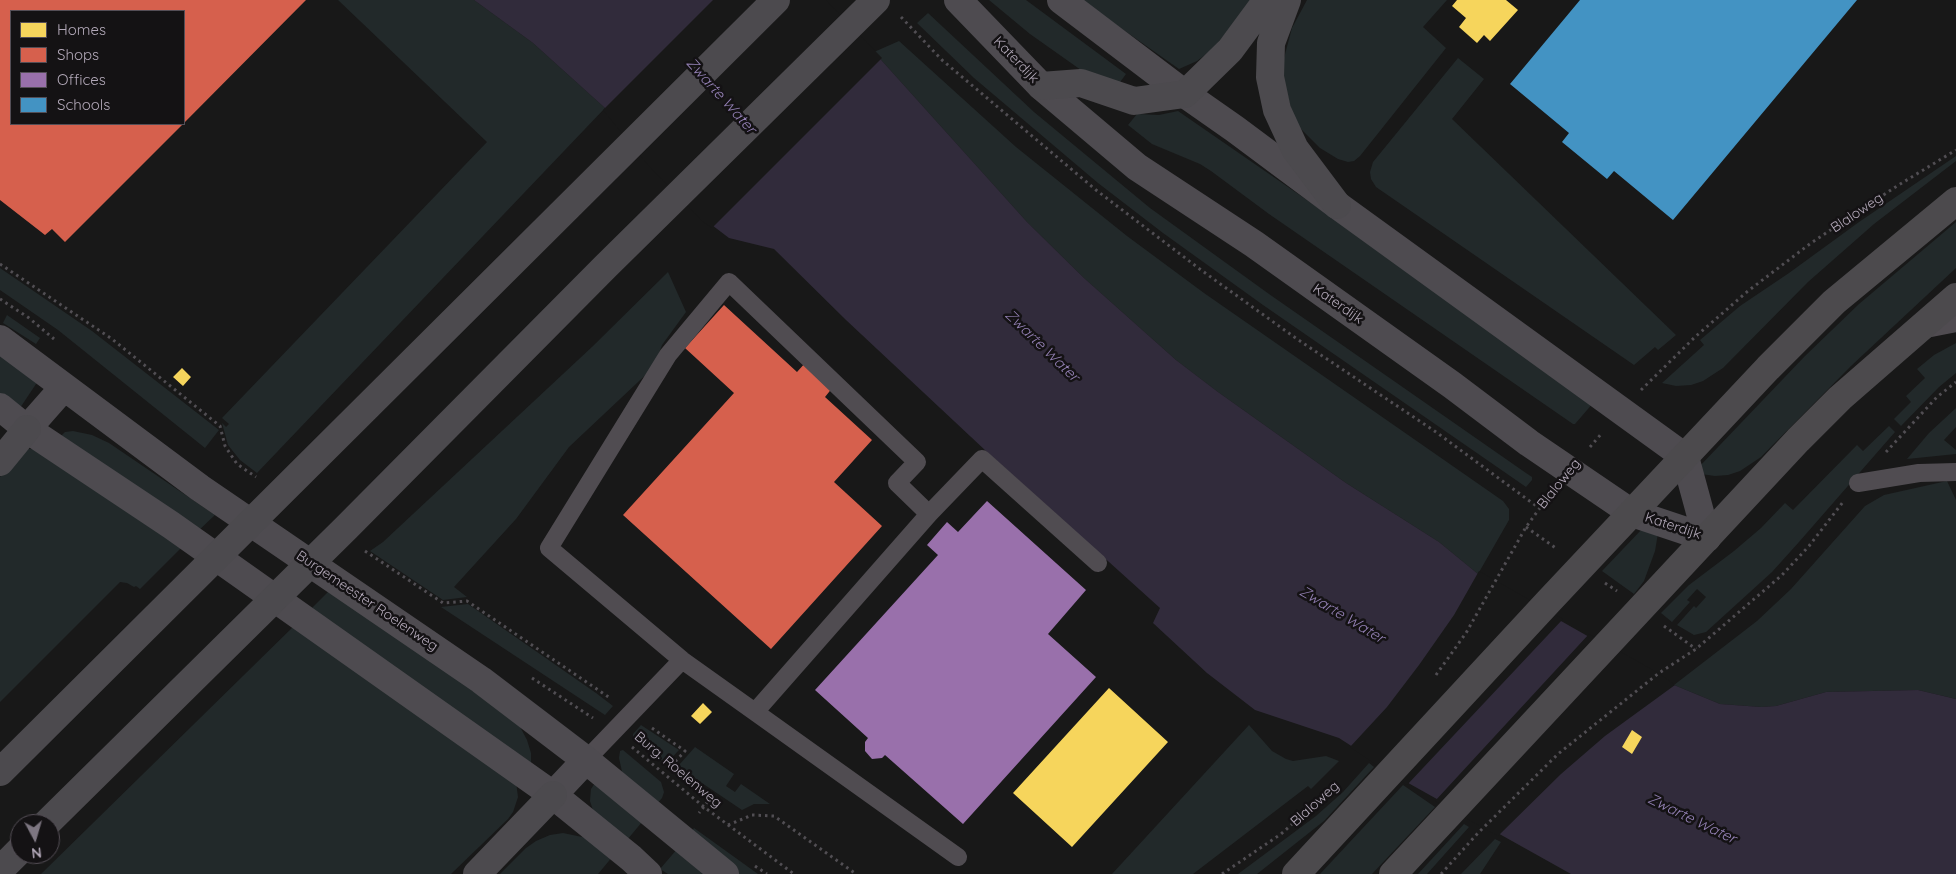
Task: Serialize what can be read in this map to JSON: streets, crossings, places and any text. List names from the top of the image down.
{
  "streets": {
    "main road": ["Katerdijk", "Burgemeester Roelenweg"],
    "path": ["Blaloweg", "Burg. Roelenweg"]
  },
  "crossings": [
    ["Katerdijk", "Blaloweg"]
  ],
  "water": ["Zwarte Water"],
  "legend": [
    "Homes",
    "Shops",
    "Offices",
    "Schools"
  ],
  "north": "bottom"
}
